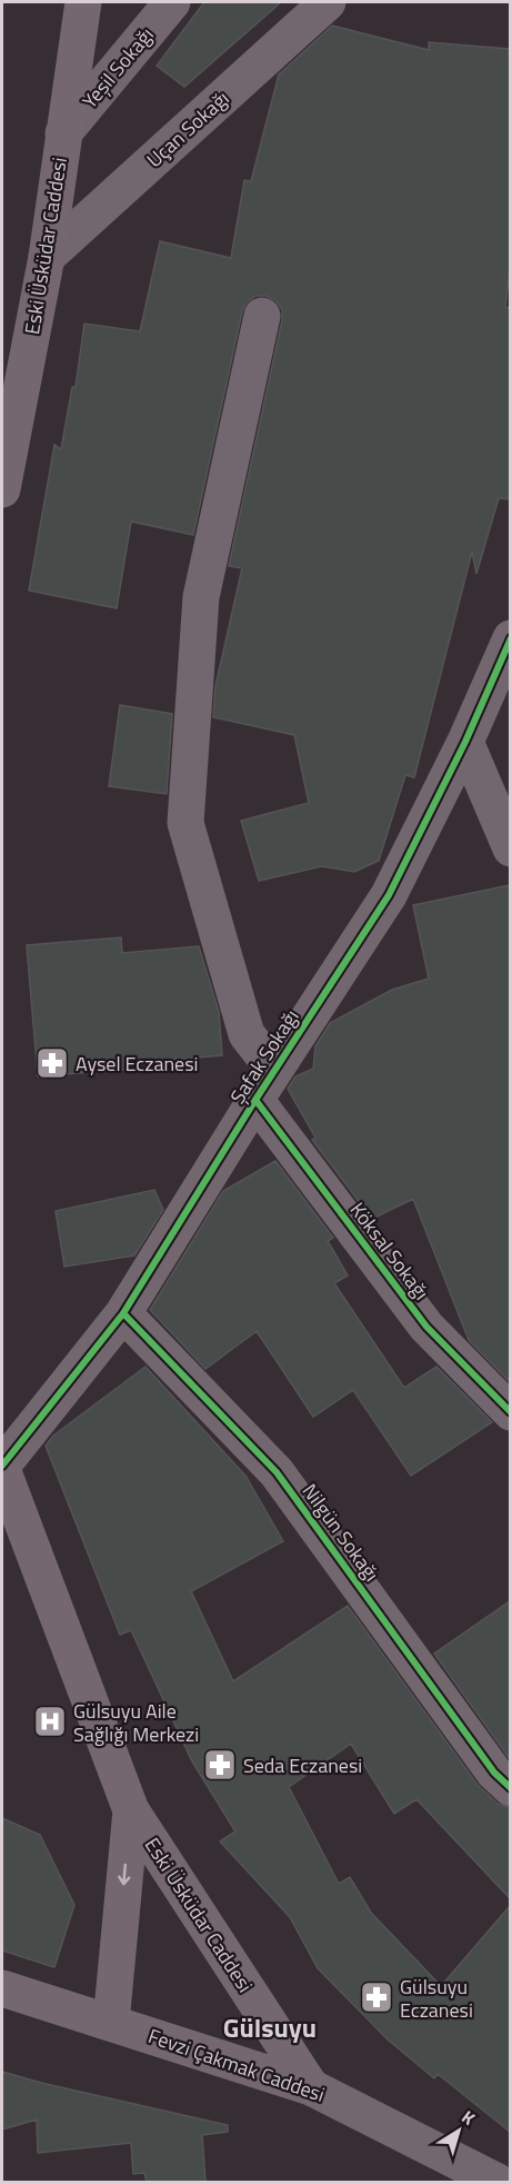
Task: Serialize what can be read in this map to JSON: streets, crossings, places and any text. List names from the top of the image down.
{
  "streets": {
    "main road": ["Eski Üsküdar Caddesi", "Fevzi Çakmak Caddesi"],
    "street": [
      "Yeşil Sokağı",
      "Uçan Sokağı",
      "Şafak Sokağı",
      "Köksal Sokağı",
      "Nilgün Sokağı"
    ]
  },
  "crossings": [
    ["Yeşil Sokağı", "Eski Üsküdar Caddesi"],
    ["Uçan Sokağı", "Eski Üsküdar Caddesi"],
    ["Eski Üsküdar Caddesi", "Şafak Sokağı"],
    ["Eski Üsküdar Caddesi", "Fevzi Çakmak Caddesi"],
    ["Şafak Sokağı", "Köksal Sokağı"],
    ["Şafak Sokağı", "Nilgün Sokağı"]
  ],
  "districts": ["Gülsuyu"],
  "places": {
    "pharmacy": ["Aysel Eczanesi", "Seda Eczanesi", "Gülsuyu Eczanesi"],
    "hospital": ["Gülsuyu Aile Sağlığı Merkezi"]
  },
  "north": "top right"
}
